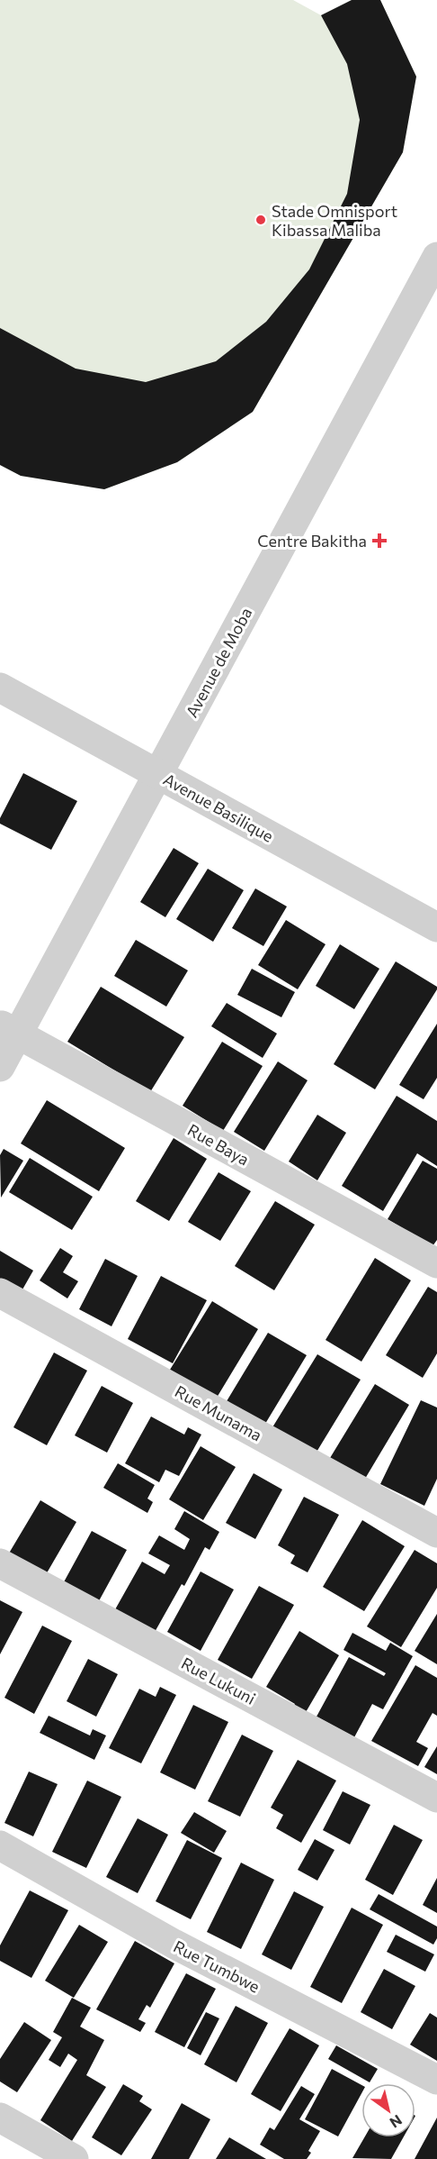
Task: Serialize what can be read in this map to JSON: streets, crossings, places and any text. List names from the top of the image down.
{
  "streets": {
    "street": [
      "Avenue de Moba",
      "Avenue Basilique",
      "Rue Baya",
      "Rue Munama",
      "Rue Lukuni",
      "Rue Tumbwe"
    ]
  },
  "crossings": [
    ["Avenue de Moba", "Avenue Basilique"],
    ["Avenue de Moba", "Rue Baya"]
  ],
  "places": {
    "other": ["Stade Omnisport Kibassa Maliba"],
    "health": ["Centre Bakitha"]
  },
  "north": "bottom right"
}
